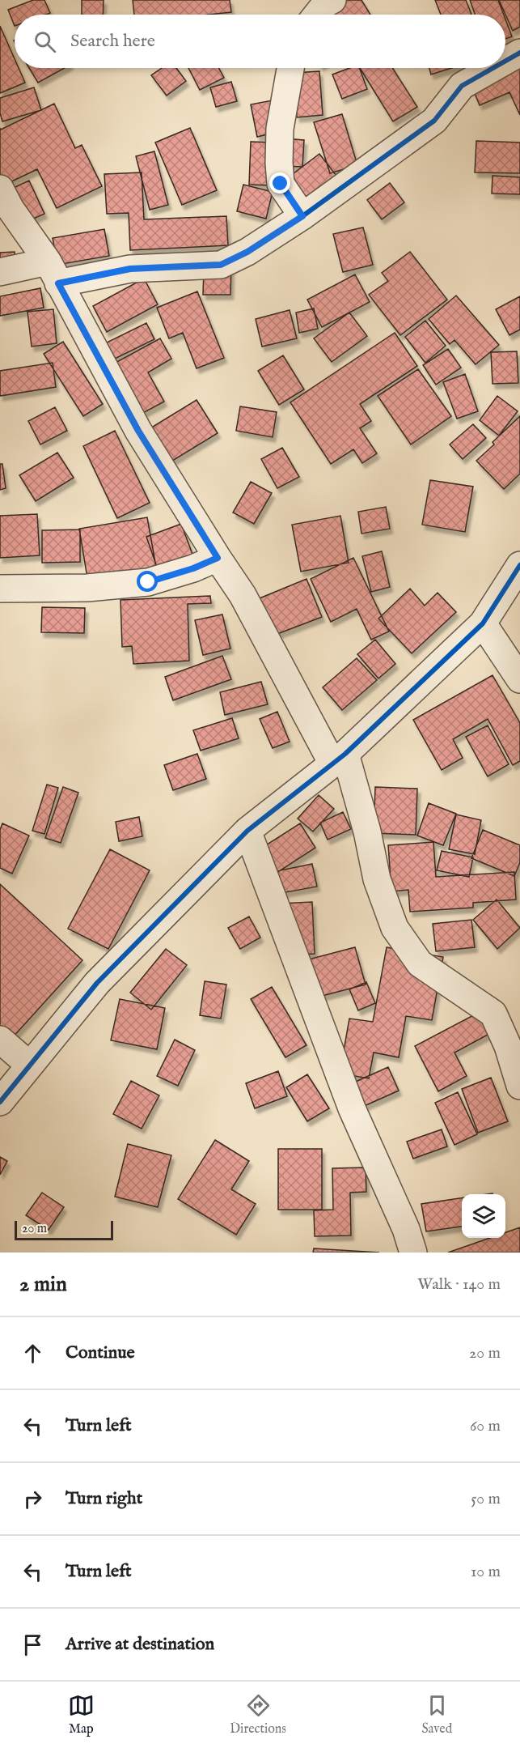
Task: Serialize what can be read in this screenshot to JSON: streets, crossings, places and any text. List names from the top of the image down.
{
  "scale_bar": "20 m",
  "page": {
    "search": "Search here",
    "scale": "20 m",
    "heading": ["2 min", "Walk · 140 m"],
    "list": [
      ["Continue", "20 m"],
      ["Turn left", "60 m"],
      ["Turn right", "50 m"],
      ["Turn left", "10 m"],
      "Arrive at destination"
    ],
    "nav": ["Map", "Directions", "Saved"]
  }
}
